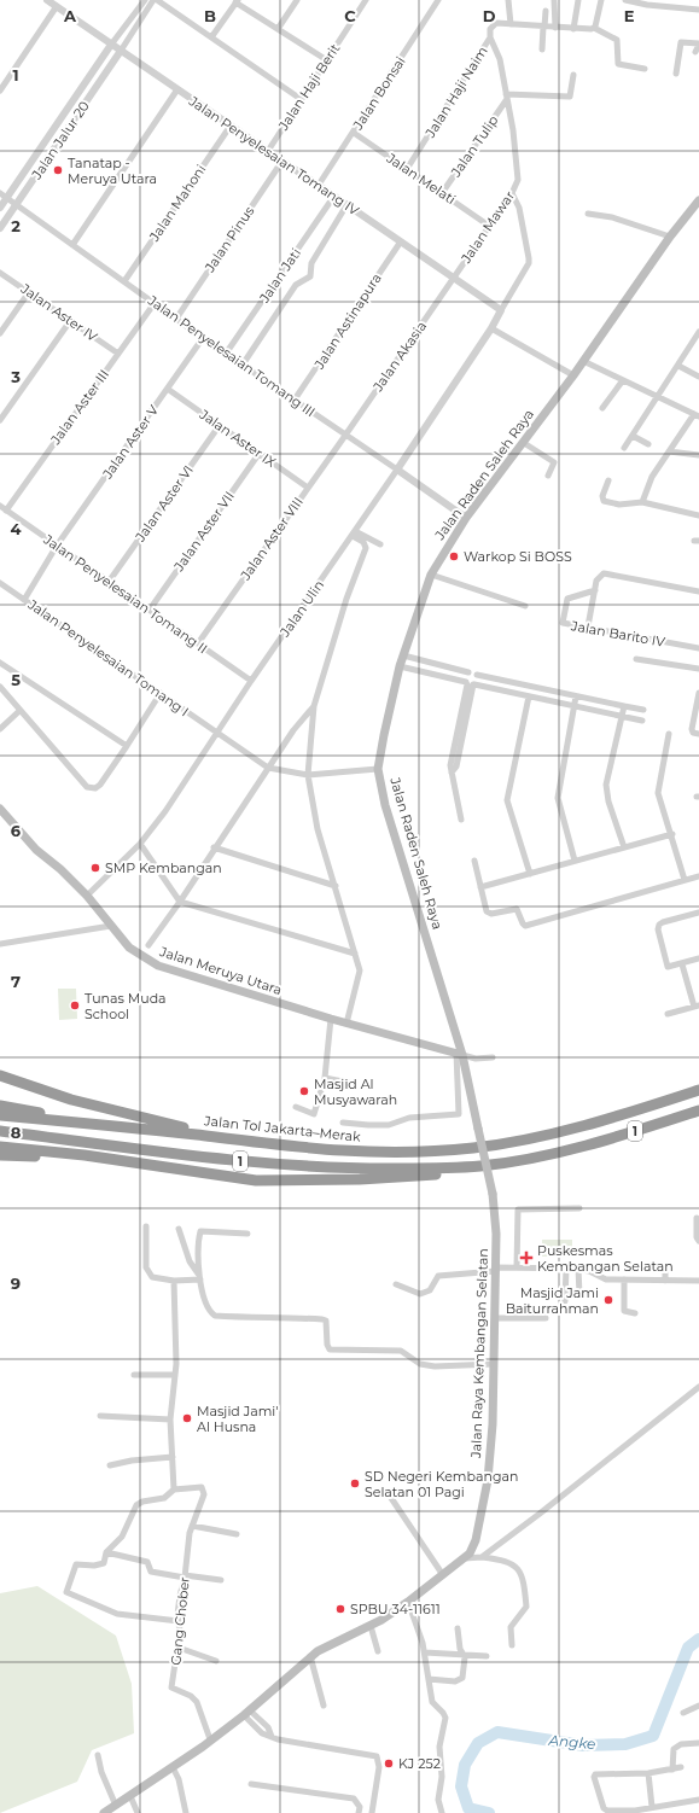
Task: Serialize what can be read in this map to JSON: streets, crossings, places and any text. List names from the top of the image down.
{
  "streets": {
    "highway": ["Jalan Tol Jakarta–Merak", "1"],
    "main road": ["Jalan Raden Saleh Raya", "Jalan Meruya Utara", "Jalan Raya Kembangan Selatan"],
    "street": [
      "Jalan Haji Berit",
      "Jalan Haji Naim",
      "Jalan Bonsai",
      "Jalan Jalur 20",
      "Jalan Tulip",
      "Jalan Penyelesaian Tomang IV",
      "Jalan Melati",
      "Jalan Mahoni",
      "Jalan Mawar",
      "Jalan Pinus",
      "Jalan Jati",
      "Jalan Aster IV",
      "Jalan Astinapura",
      "Jalan Penyelesaian Tomang III",
      "Jalan Akasia",
      "Jalan Aster III",
      "Jalan Aster IX",
      "Jalan Aster V",
      "Jalan Aster VI",
      "Jalan Aster VII",
      "Jalan Aster VIII",
      "Jalan Penyelesaian Tomang II",
      "Jalan Ulin",
      "Jalan Barito IV",
      "Jalan Penyelesaian Tomang I",
      "Gang Chober"
    ]
  },
  "crossings": [
    ["Jalan Haji Berit", "Jalan Penyelesaian Tomang IV"],
    ["Jalan Haji Naim", "Jalan Melati"],
    ["Jalan Haji Naim", "Jalan Mawar"],
    ["Jalan Bonsai", "Jalan Penyelesaian Tomang IV"],
    ["Jalan Bonsai", "Jalan Melati"],
    ["Jalan Jalur 20", "Jalan Penyelesaian Tomang IV"],
    ["Jalan Jalur 20", "Jalan Penyelesaian Tomang III"],
    ["Jalan Tulip", "Jalan Melati"],
    ["Jalan Tulip", "Jalan Mawar"],
    ["Jalan Penyelesaian Tomang IV", "Jalan Mahoni"],
    ["Jalan Penyelesaian Tomang IV", "Jalan Mawar"],
    ["Jalan Penyelesaian Tomang IV", "Jalan Pinus"],
    ["Jalan Penyelesaian Tomang IV", "Jalan Jati"],
    ["Jalan Penyelesaian Tomang IV", "Jalan Astinapura"],
    ["Jalan Penyelesaian Tomang IV", "Jalan Akasia"],
    ["Jalan Penyelesaian Tomang IV", "Jalan Ulin"],
    ["Jalan Melati", "Jalan Mawar"],
    ["Jalan Mahoni", "Jalan Penyelesaian Tomang III"],
    ["Jalan Mawar", "Jalan Akasia"],
    ["Jalan Pinus", "Jalan Penyelesaian Tomang III"],
    ["Jalan Jati", "Jalan Penyelesaian Tomang III"],
    ["Jalan Aster IV", "Jalan Aster III"],
    ["Jalan Astinapura", "Jalan Penyelesaian Tomang III"],
    ["Jalan Penyelesaian Tomang III", "Jalan Akasia"],
    ["Jalan Penyelesaian Tomang III", "Jalan Aster III"],
    ["Jalan Penyelesaian Tomang III", "Jalan Aster V"],
    ["Jalan Penyelesaian Tomang III", "Jalan Raden Saleh Raya"],
    ["Jalan Penyelesaian Tomang III", "Jalan Aster VIII"],
    ["Jalan Penyelesaian Tomang III", "Jalan Ulin"],
    ["Jalan Akasia", "Jalan Aster VIII"],
    ["Jalan Aster III", "Jalan Penyelesaian Tomang II"],
    ["Jalan Aster IX", "Jalan Aster V"],
    ["Jalan Aster IX", "Jalan Aster VI"],
    ["Jalan Aster IX", "Jalan Aster VII"],
    ["Jalan Aster IX", "Jalan Aster VIII"],
    ["Jalan Aster V", "Jalan Penyelesaian Tomang II"],
    ["Jalan Aster V", "Jalan Penyelesaian Tomang I"],
    ["Jalan Raden Saleh Raya", "Jalan Meruya Utara"],
    ["Jalan Raden Saleh Raya", "Jalan Raya Kembangan Selatan"],
    ["Jalan Aster VI", "Jalan Penyelesaian Tomang II"],
    ["Jalan Aster VII", "Jalan Penyelesaian Tomang II"],
    ["Jalan Aster VIII", "Jalan Penyelesaian Tomang II"],
    ["Jalan Penyelesaian Tomang II", "Jalan Ulin"],
    ["Jalan Ulin", "Jalan Penyelesaian Tomang I"],
    ["Jalan Ulin", "Jalan Meruya Utara"],
    ["Jalan Raya Kembangan Selatan", "Gang Chober"]
  ],
  "water": ["Angke"],
  "places": {
    "other": [
      "Tanatap - Meruya Utara",
      "Warkop Si BOSS",
      "SMP Kembangan",
      "Tunas Muda School",
      "Masjid Al Musyawarah",
      "Masjid Jami Baiturrahman",
      "Masjid Jami' Al Husna",
      "SD Negeri Kembangan Selatan 01 Pagi",
      "SPBU 34-11611",
      "KJ 252"
    ],
    "health": ["Puskesmas Kembangan Selatan"]
  },
  "grid": {
    "columns": [
      "A",
      "B",
      "C",
      "D",
      "E"
    ],
    "rows": [
      "1",
      "2",
      "3",
      "4",
      "5",
      "6",
      "7",
      "8",
      "9"
    ]
  }
}
